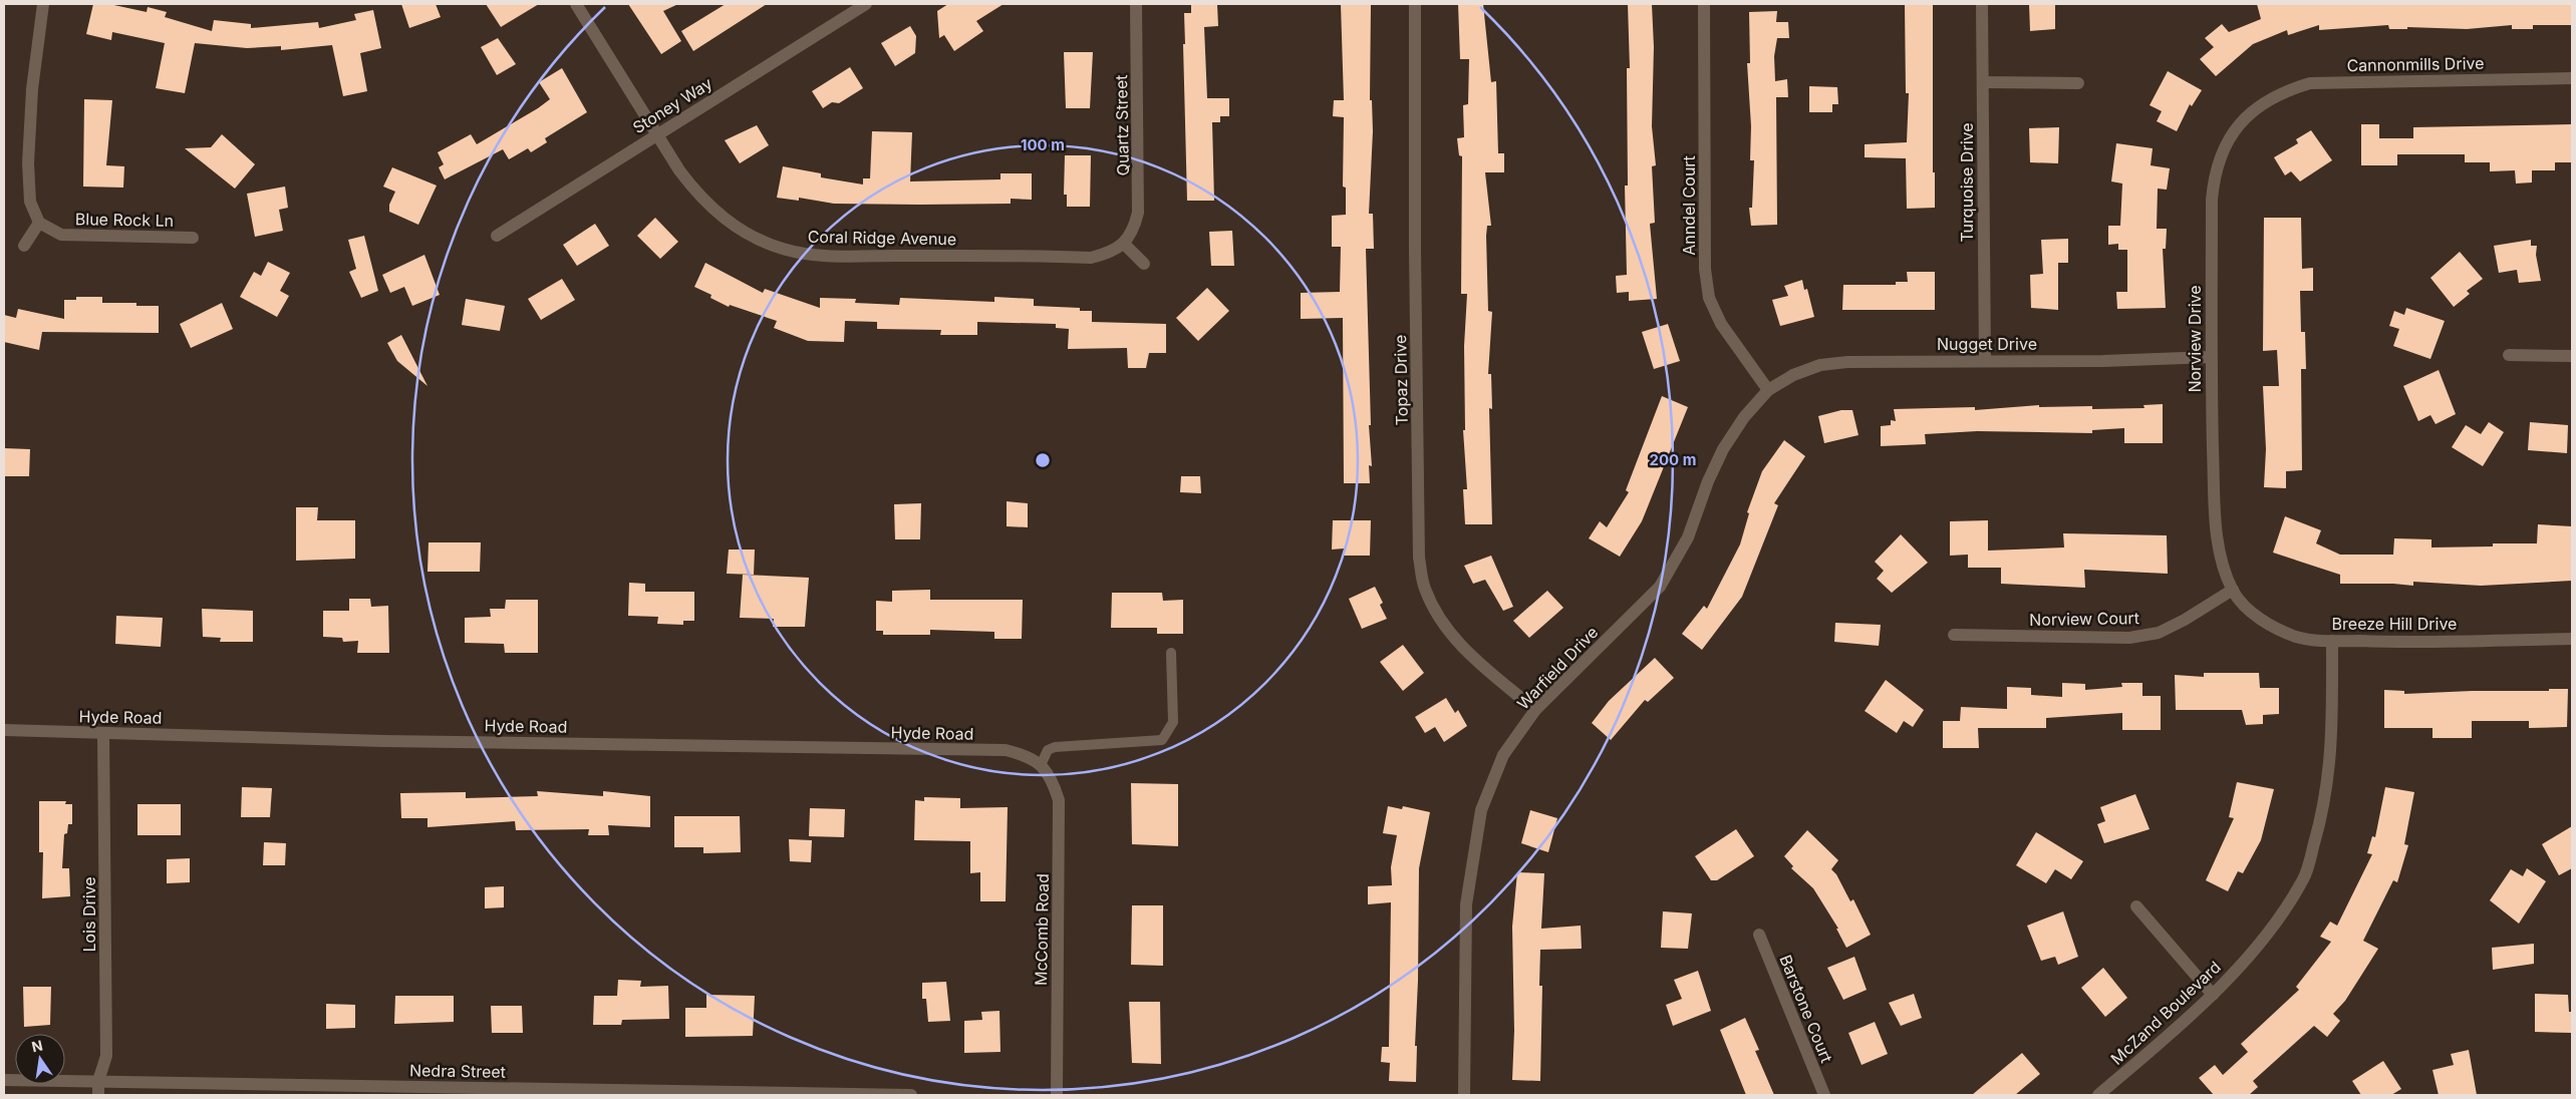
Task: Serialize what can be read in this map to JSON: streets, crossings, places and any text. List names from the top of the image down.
{
  "streets": {
    "street": [
      "Cannonmills Drive",
      "Stoney Way",
      "Quartz Street",
      "Turquoise Drive",
      "Anndel Court",
      "Blue Rock Ln",
      "Coral Ridge Avenue",
      "Norview Drive",
      "Nugget Drive",
      "Topaz Drive",
      "Norview Court",
      "Breeze Hill Drive",
      "Warfield Drive",
      "Hyde Road",
      "Lois Drive",
      "McComb Road",
      "Barstone Court",
      "McZand Boulevard",
      "Nedra Street"
    ]
  },
  "crossings": [
    ["Cannonmills Drive", "Norview Drive"],
    ["Stoney Way", "Coral Ridge Avenue"],
    ["Quartz Street", "Coral Ridge Avenue"],
    ["Turquoise Drive", "Nugget Drive"],
    ["Anndel Court", "Nugget Drive"],
    ["Anndel Court", "Warfield Drive"],
    ["Norview Drive", "Nugget Drive"],
    ["Norview Drive", "Norview Court"],
    ["Norview Drive", "Breeze Hill Drive"],
    ["Nugget Drive", "Warfield Drive"],
    ["Topaz Drive", "Warfield Drive"],
    ["Norview Court", "Breeze Hill Drive"],
    ["Breeze Hill Drive", "McZand Boulevard"],
    ["Hyde Road", "Lois Drive"],
    ["Hyde Road", "McComb Road"],
    ["Lois Drive", "Nedra Street"]
  ],
  "north": "top",
  "rings": ["100 m", "200 m"]
}
